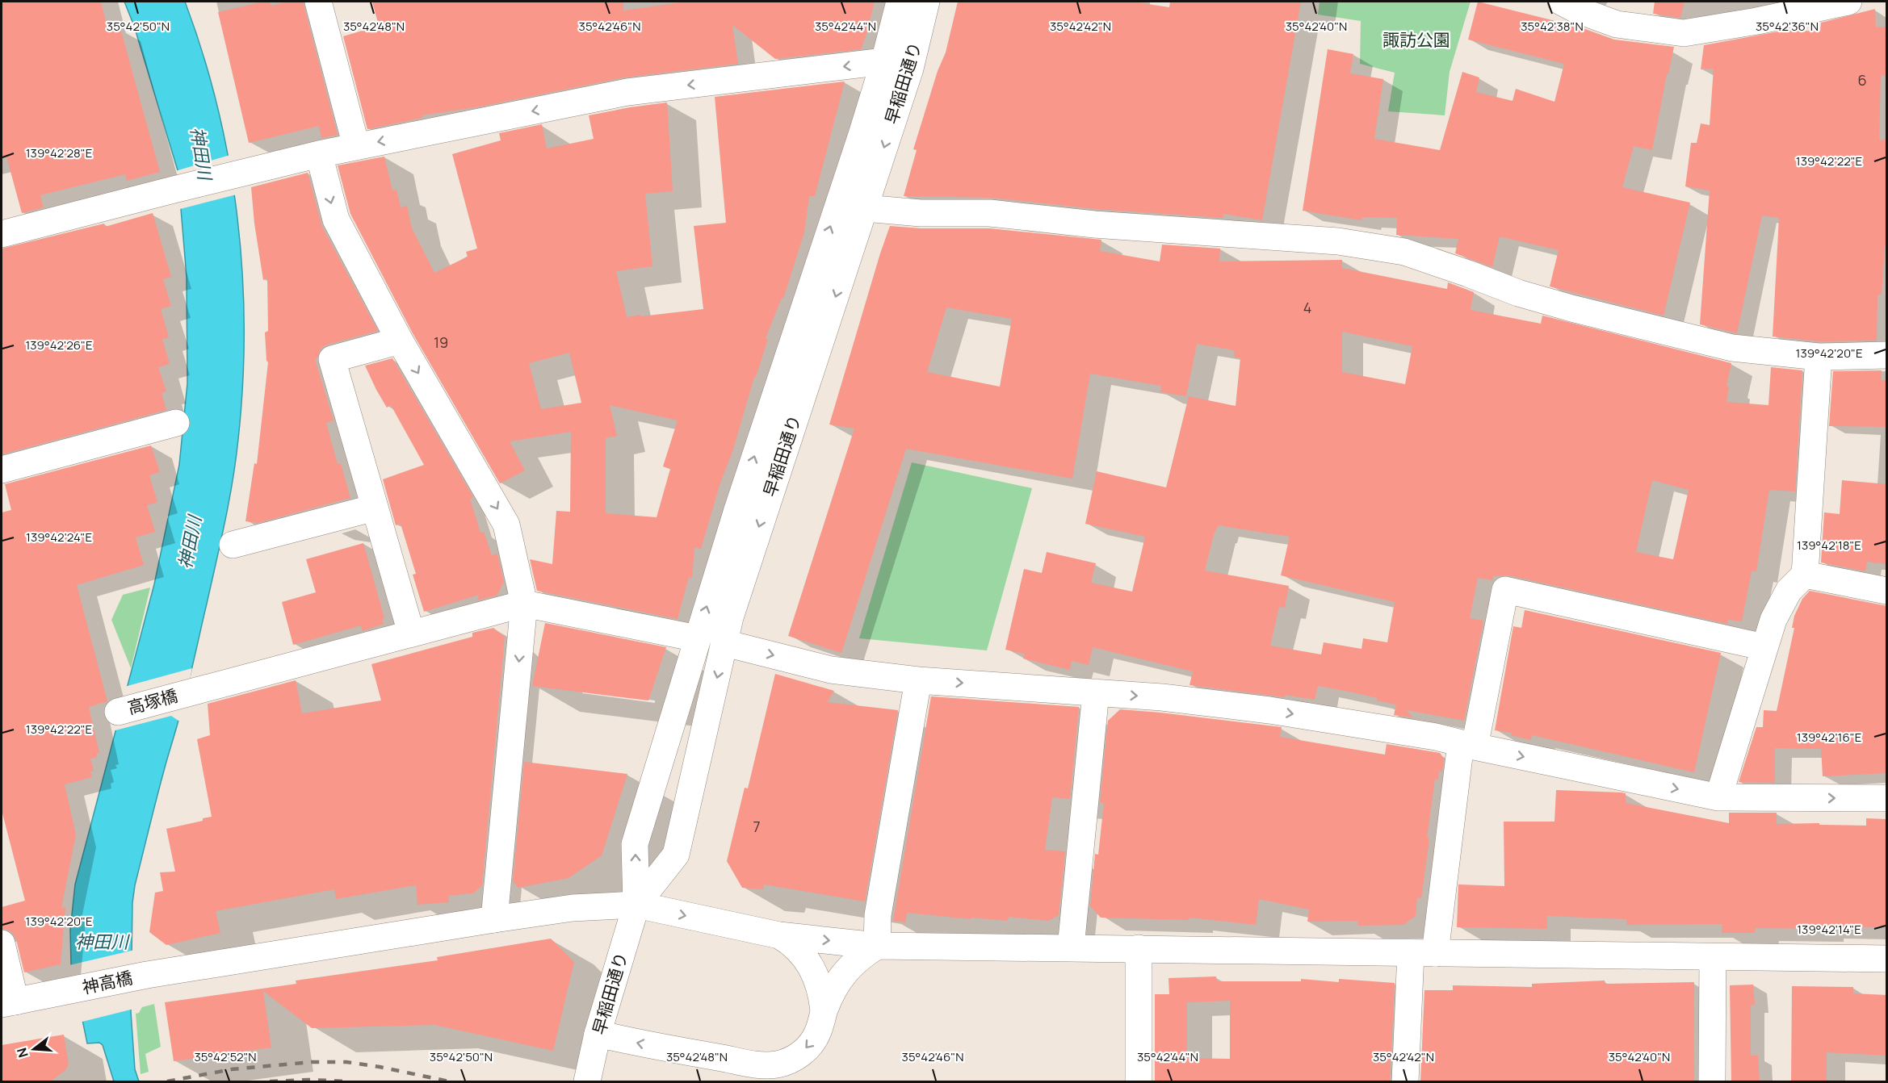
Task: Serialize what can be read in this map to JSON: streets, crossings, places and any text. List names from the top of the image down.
{
  "streets": {
    "street": ["早稲田通り", "高塚橋", "神高橋"]
  },
  "crossings": [
    ["早稲田通り", "神高橋"]
  ],
  "water": ["神田川"],
  "parks": ["諏訪公園"],
  "house_numbers": [
    "6",
    "4",
    "19",
    "7"
  ],
  "north": "left",
  "coordinates": [
    "35°42'50\"N",
    "35°42'48\"N",
    "35°42'46\"N",
    "35°42'44\"N",
    "35°42'42\"N",
    "35°42'40\"N",
    "35°42'38\"N",
    "35°42'36\"N",
    "139°42'28\"E",
    "139°42'22\"E",
    "139°42'26\"E",
    "139°42'20\"E",
    "139°42'24\"E",
    "139°42'18\"E",
    "139°42'16\"E",
    "139°42'14\"E",
    "35°42'52\"N"
  ]
}
